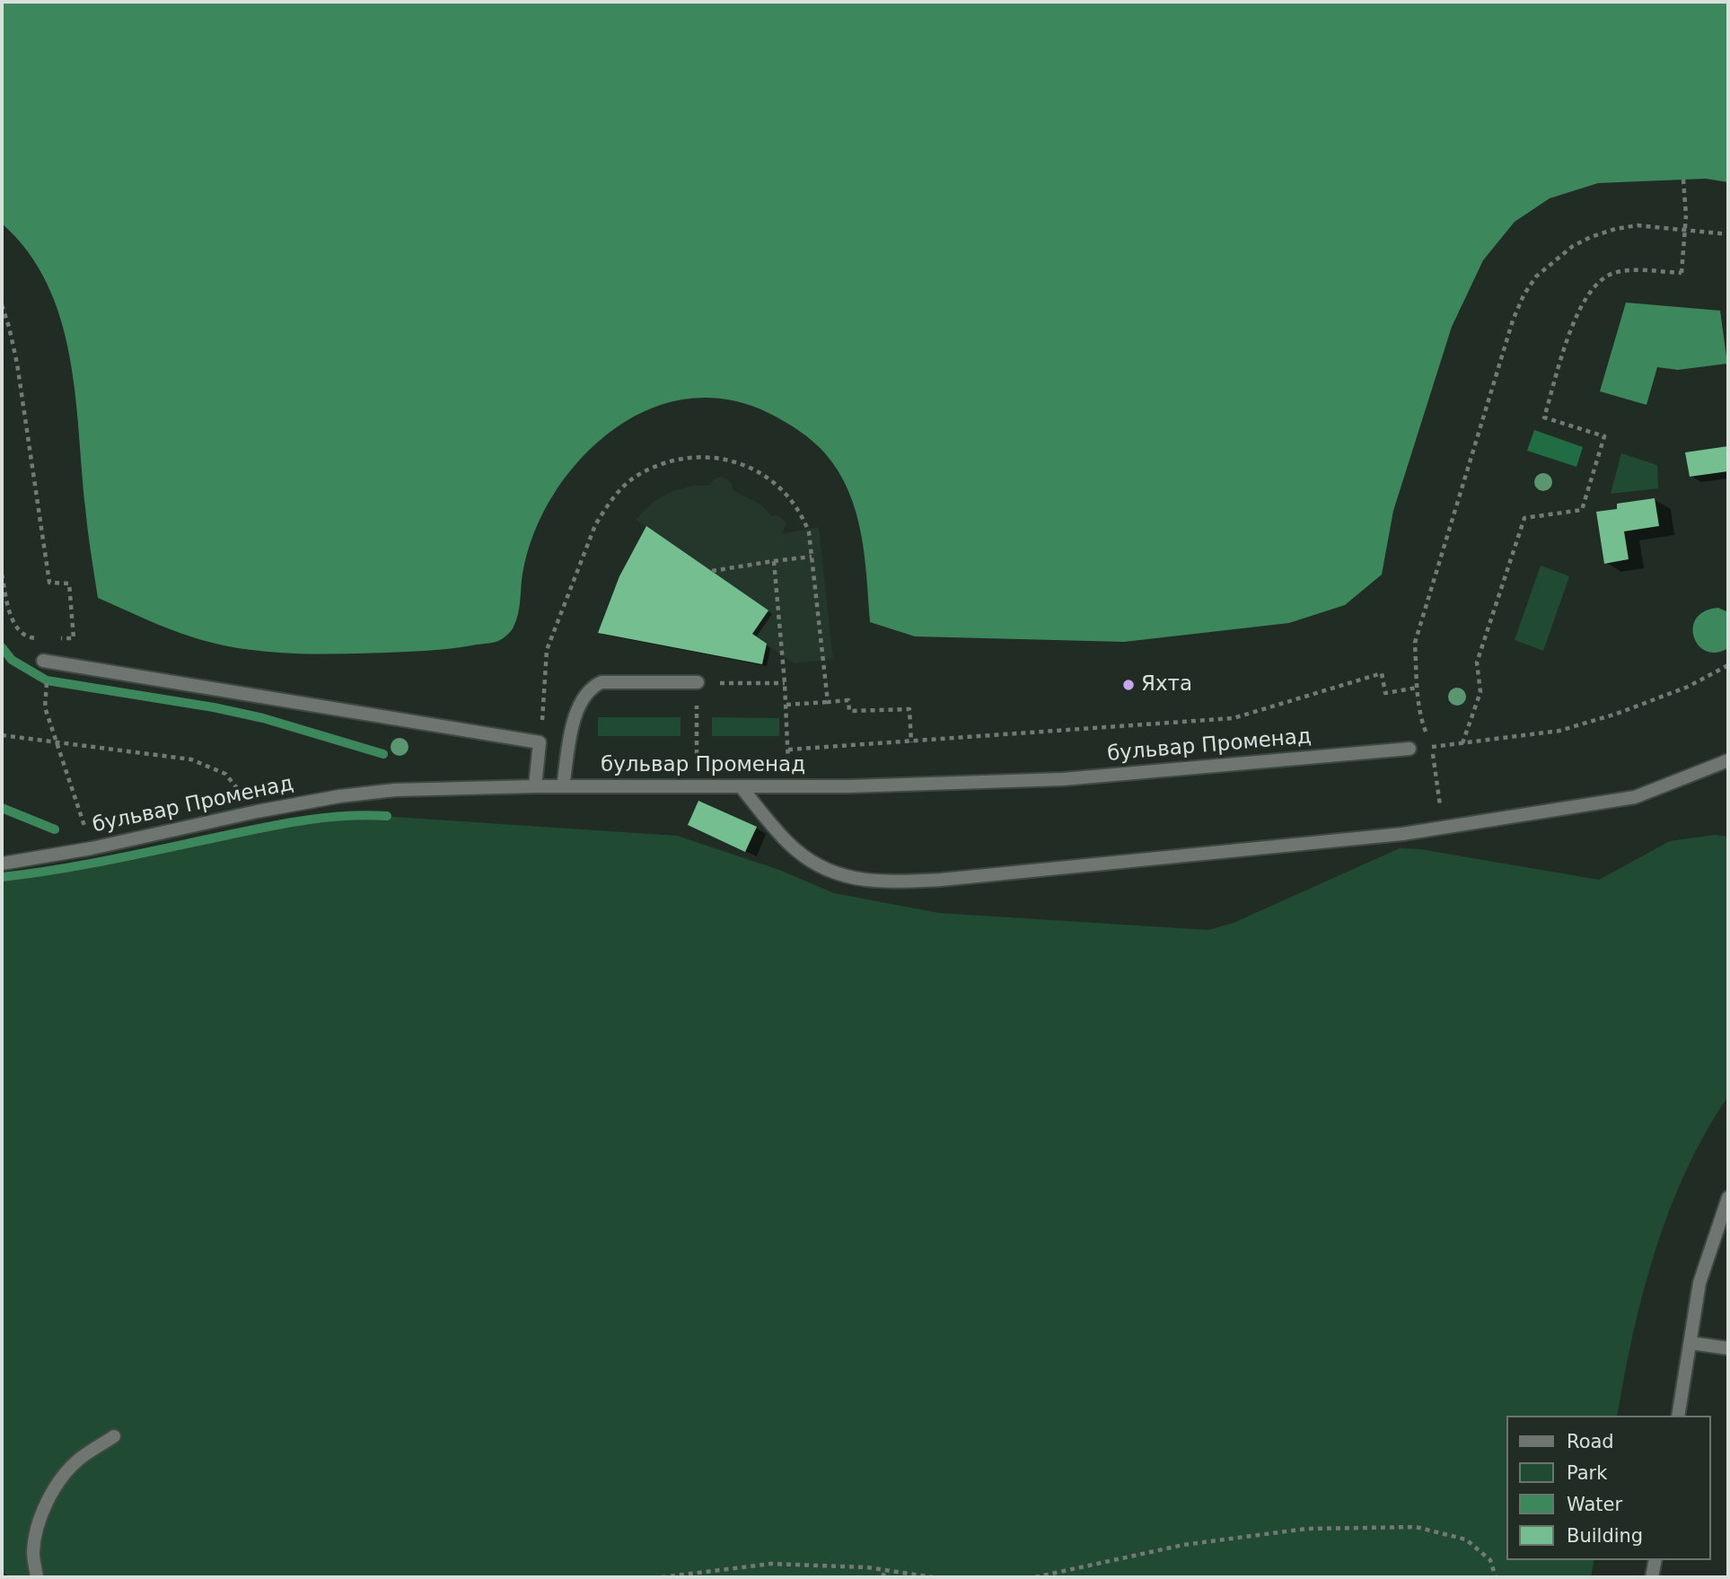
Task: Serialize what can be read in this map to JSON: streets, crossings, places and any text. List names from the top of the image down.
{
  "streets": {
    "street": ["бульвар Променад"]
  },
  "places": ["Яхта"],
  "legend": [
    "Road",
    "Park",
    "Water",
    "Building"
  ]
}
